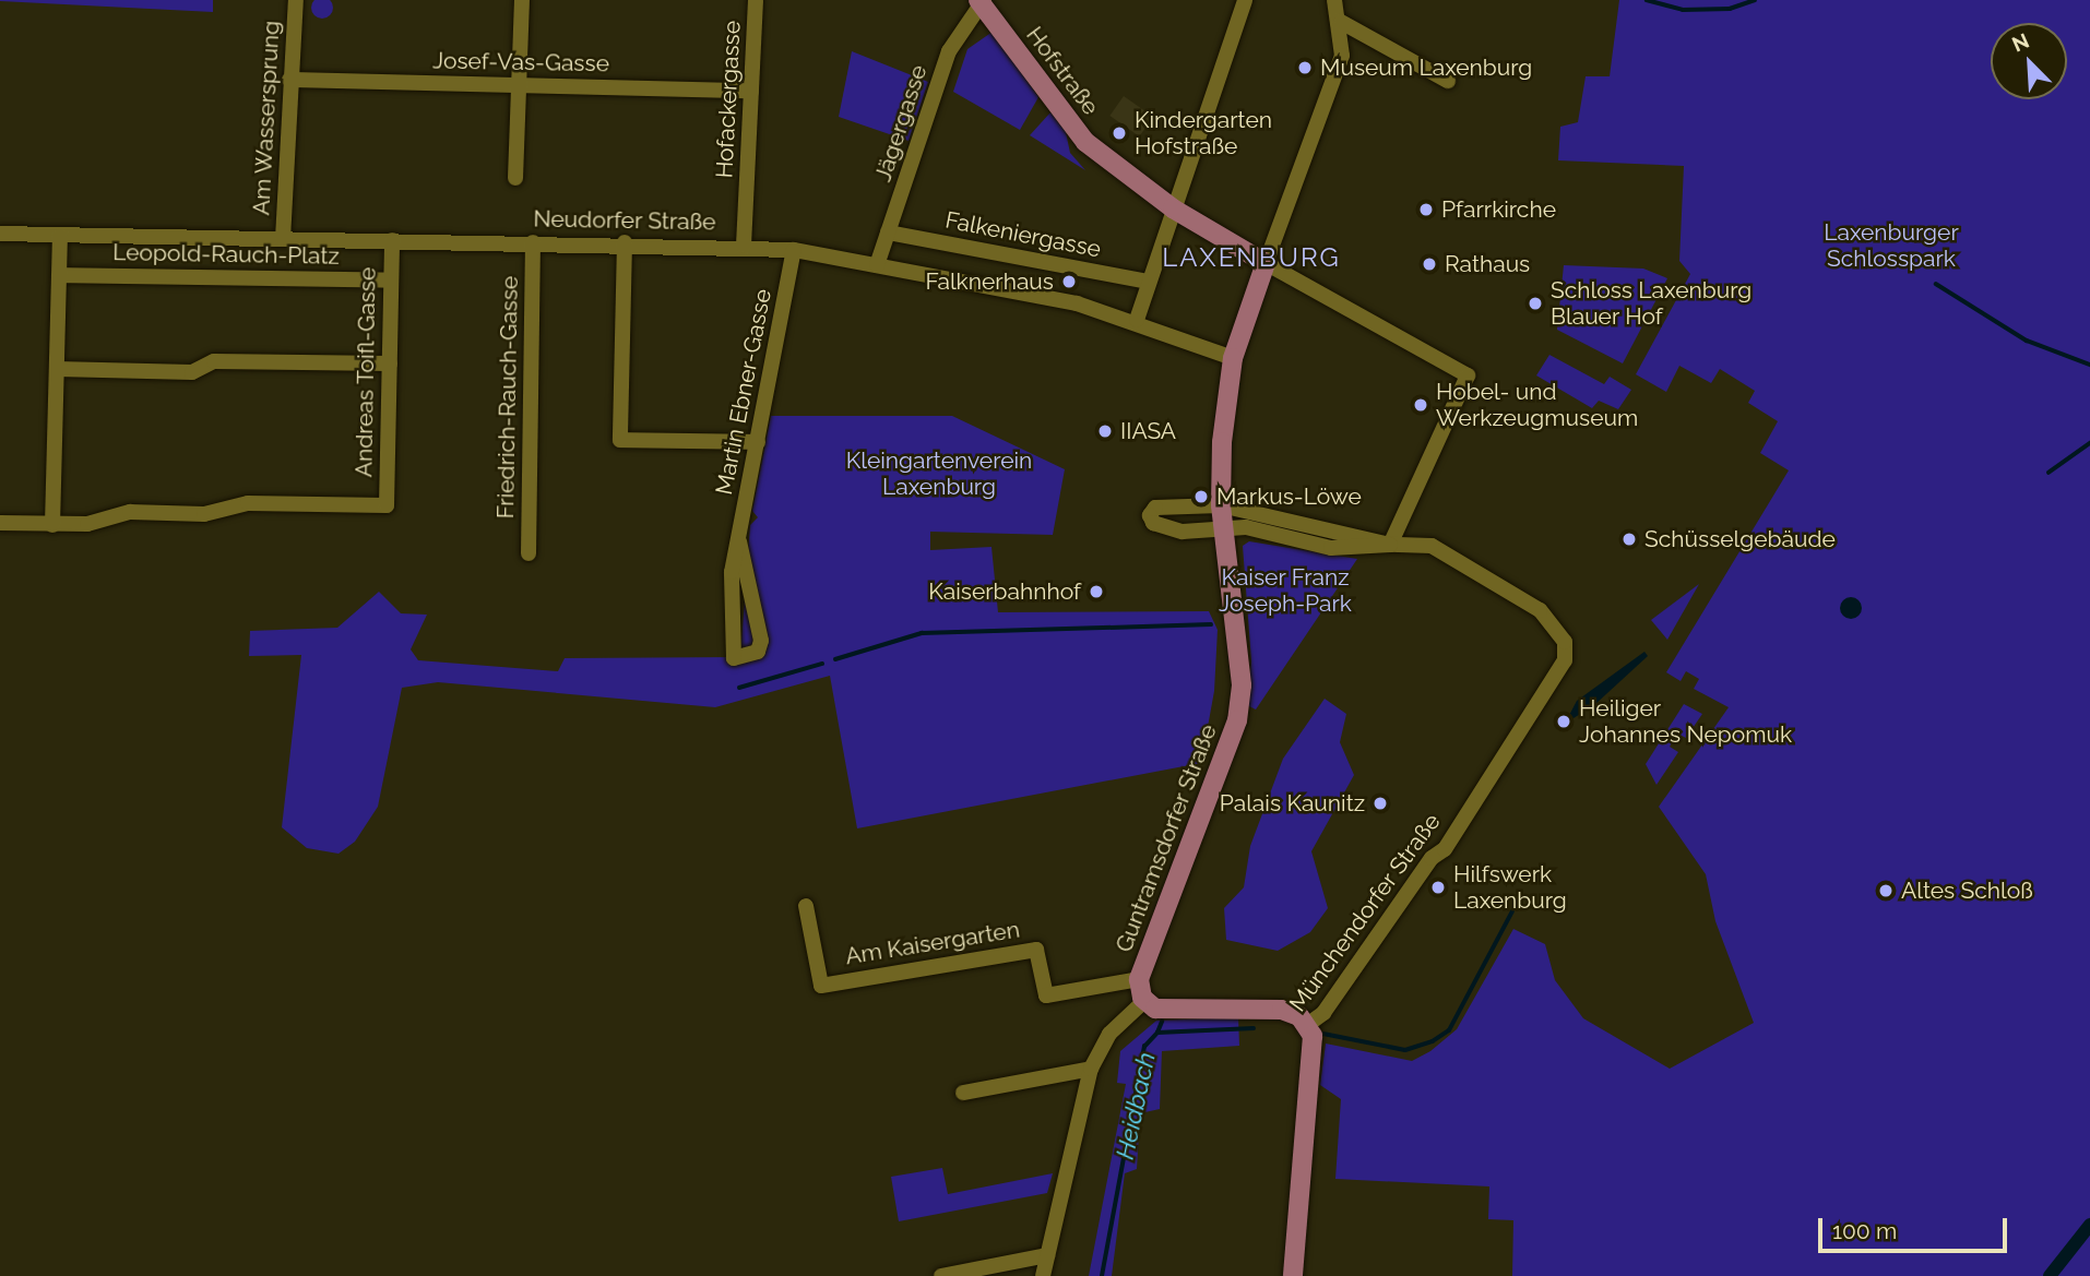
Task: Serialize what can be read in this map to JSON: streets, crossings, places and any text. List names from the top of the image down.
{
  "streets": {
    "main road": ["Hofstraße", "Guntramsdorfer Straße", "Münchendorfer Straße"],
    "street": [
      "Josef-Vas-Gasse",
      "Hofackergasse",
      "Am Wassersprung",
      "Jägergasse",
      "Neudorfer Straße",
      "Falkeniergasse",
      "Leopold-Rauch-Platz",
      "Andreas Toifl-Gasse",
      "Martin Ebner-Gasse",
      "Friedrich-Rauch-Gasse",
      "Am Kaisergarten"
    ]
  },
  "crossings": [
    ["Josef-Vas-Gasse", "Hofackergasse"],
    ["Josef-Vas-Gasse", "Am Wassersprung"],
    ["Hofstraße", "Jägergasse"],
    ["Hofstraße", "Guntramsdorfer Straße"],
    ["Hofstraße", "Münchendorfer Straße"],
    ["Hofackergasse", "Neudorfer Straße"],
    ["Am Wassersprung", "Neudorfer Straße"],
    ["Jägergasse", "Neudorfer Straße"],
    ["Jägergasse", "Falkeniergasse"],
    ["Neudorfer Straße", "Andreas Toifl-Gasse"],
    ["Neudorfer Straße", "Martin Ebner-Gasse"],
    ["Neudorfer Straße", "Friedrich-Rauch-Gasse"],
    ["Neudorfer Straße", "Guntramsdorfer Straße"],
    ["Leopold-Rauch-Platz", "Andreas Toifl-Gasse"],
    ["Guntramsdorfer Straße", "Am Kaisergarten"]
  ],
  "districts": ["LAXENBURG"],
  "water": ["Heidbach"],
  "parks": ["Laxenburger Schlosspark", "Kleingartenverein Laxenburg", "Kaiser Franz Joseph-Park"],
  "places": [
    "Museum Laxenburg",
    "Kindergarten Hofstraße",
    "Pfarrkirche",
    "Rathaus",
    "Falknerhaus",
    "Schloss Laxenburg Blauer Hof",
    "Hobel- und Werkzeugmuseum",
    "IIASA",
    "Markus-Löwe",
    "Schüsselgebäude",
    "Kaiserbahnhof",
    "Heiliger Johannes Nepomuk",
    "Palais Kaunitz",
    "Hilfswerk Laxenburg",
    "Altes Schloß"
  ],
  "scale_bar": "100 m",
  "north": "top left"
}
